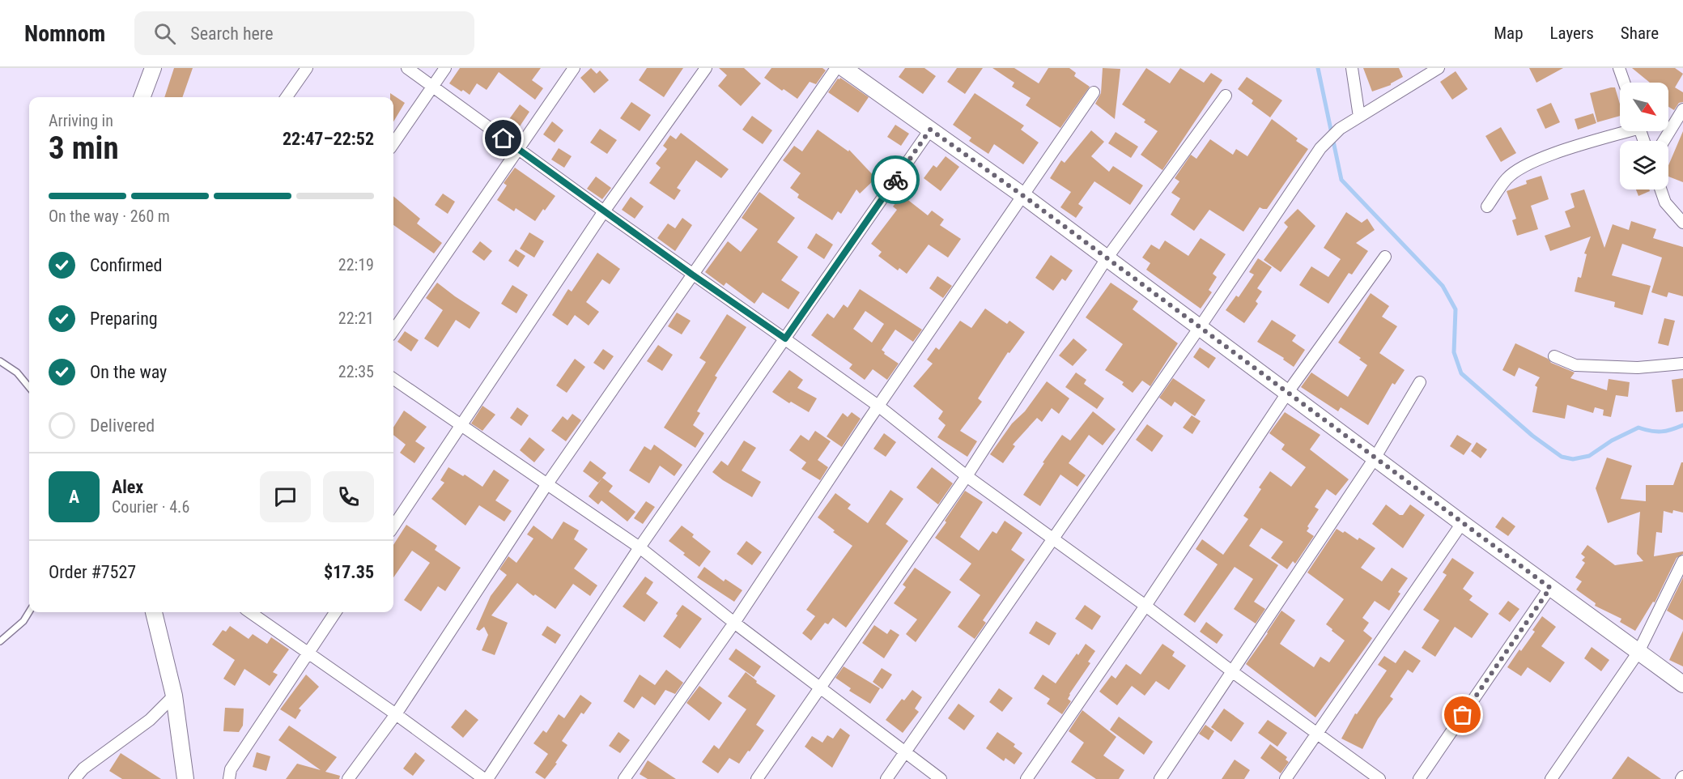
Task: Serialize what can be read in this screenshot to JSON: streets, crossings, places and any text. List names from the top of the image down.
{
  "north": "bottom right",
  "page": {
    "header": "Nomnom",
    "search": "Search here",
    "nav": ["Map", "Layers", "Share"],
    "heading": ["3 min", "Arriving in", "22:47–22:52"],
    "panel": [
      "Alex",
      "Courier · 4.6",
      "Order #7527",
      "$17.35"
    ],
    "bar": "On the way · 260 m",
    "list": [
      ["Confirmed", "22:19"],
      ["Preparing", "22:21"],
      ["On the way", "22:35"],
      "Delivered"
    ],
    "round": "A"
  }
}
